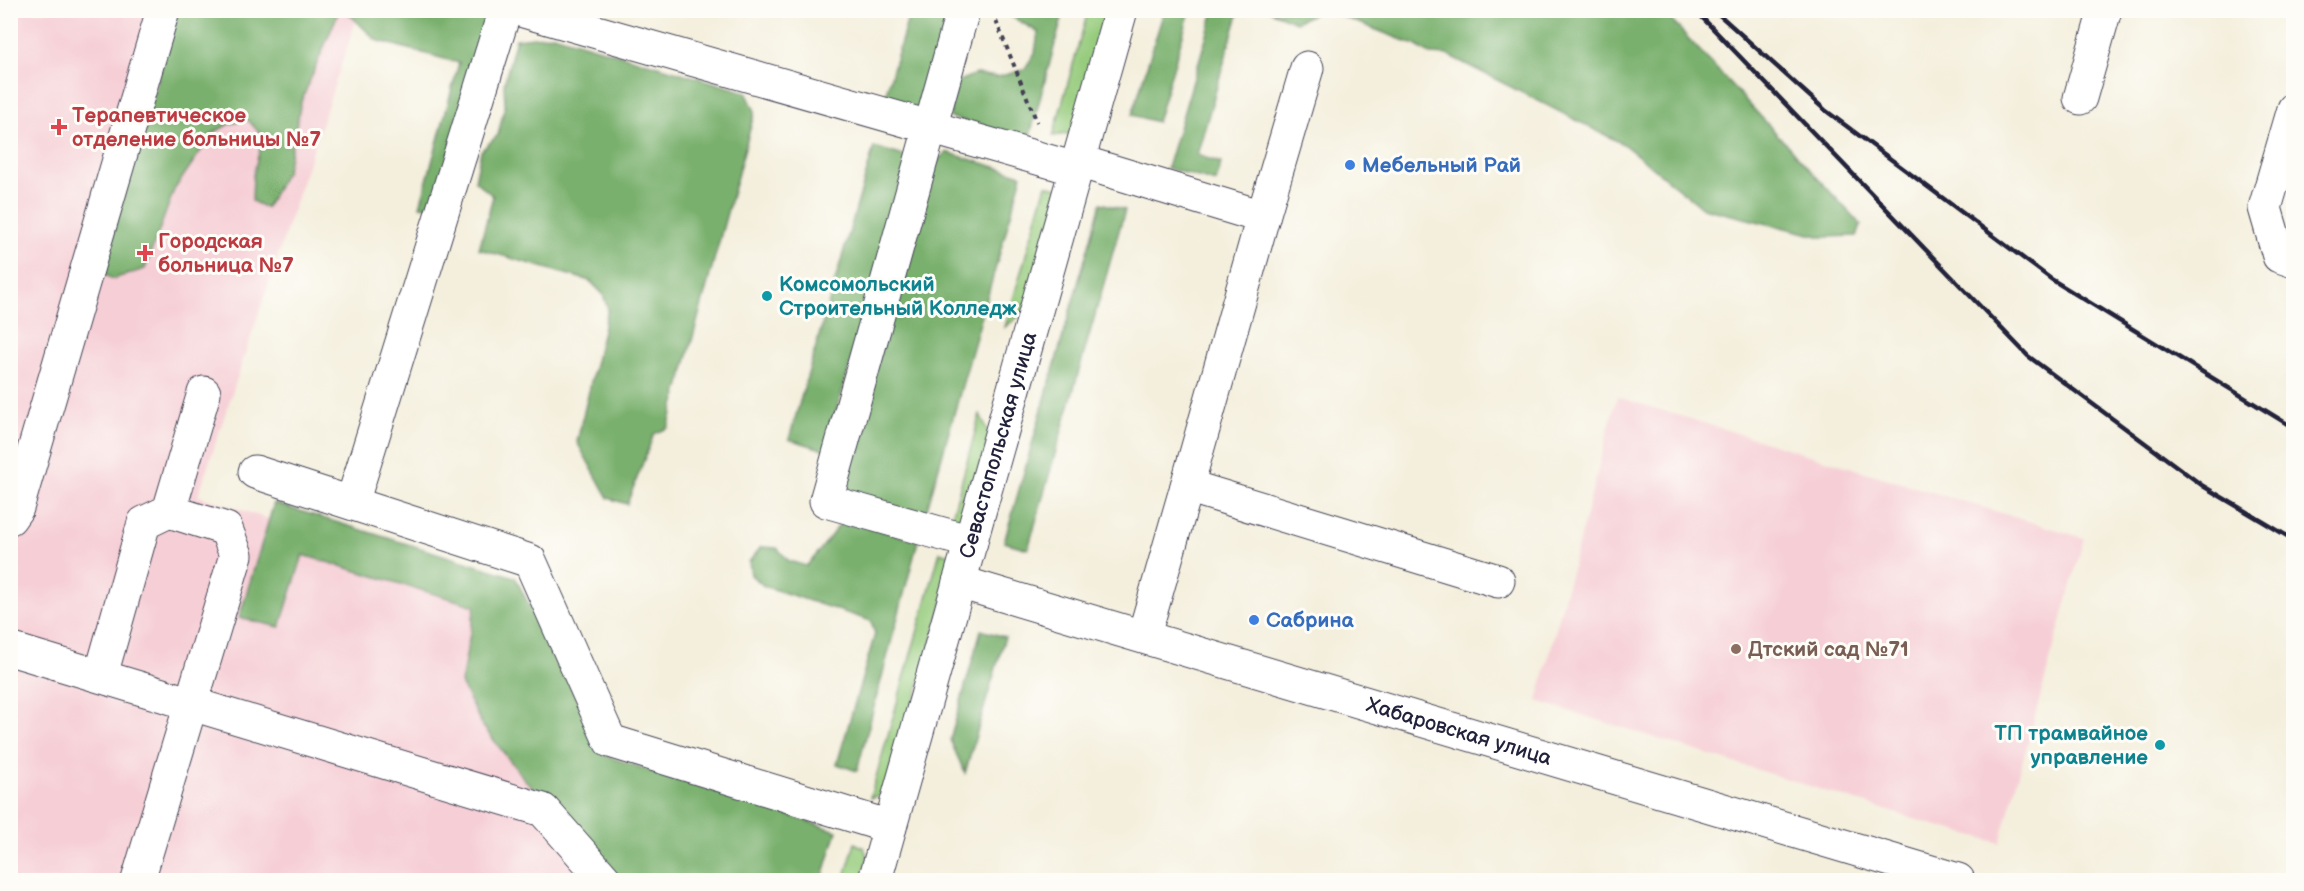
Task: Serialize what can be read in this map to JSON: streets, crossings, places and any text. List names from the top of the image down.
{
  "streets": {
    "street": ["Севастопольская улица", "Хабаровская улица"]
  },
  "crossings": [
    ["Севастопольская улица", "Хабаровская улица"]
  ],
  "places": {
    "health": ["Терапевтическое отделение больницы №7", "Городская больница №7"],
    "other": [
      "Мебельный Рай",
      "Комсомольский Строительный Колледж",
      "Сабрина",
      "Дтский сад №71",
      "ТП трамвайное управление"
    ]
  }
}
